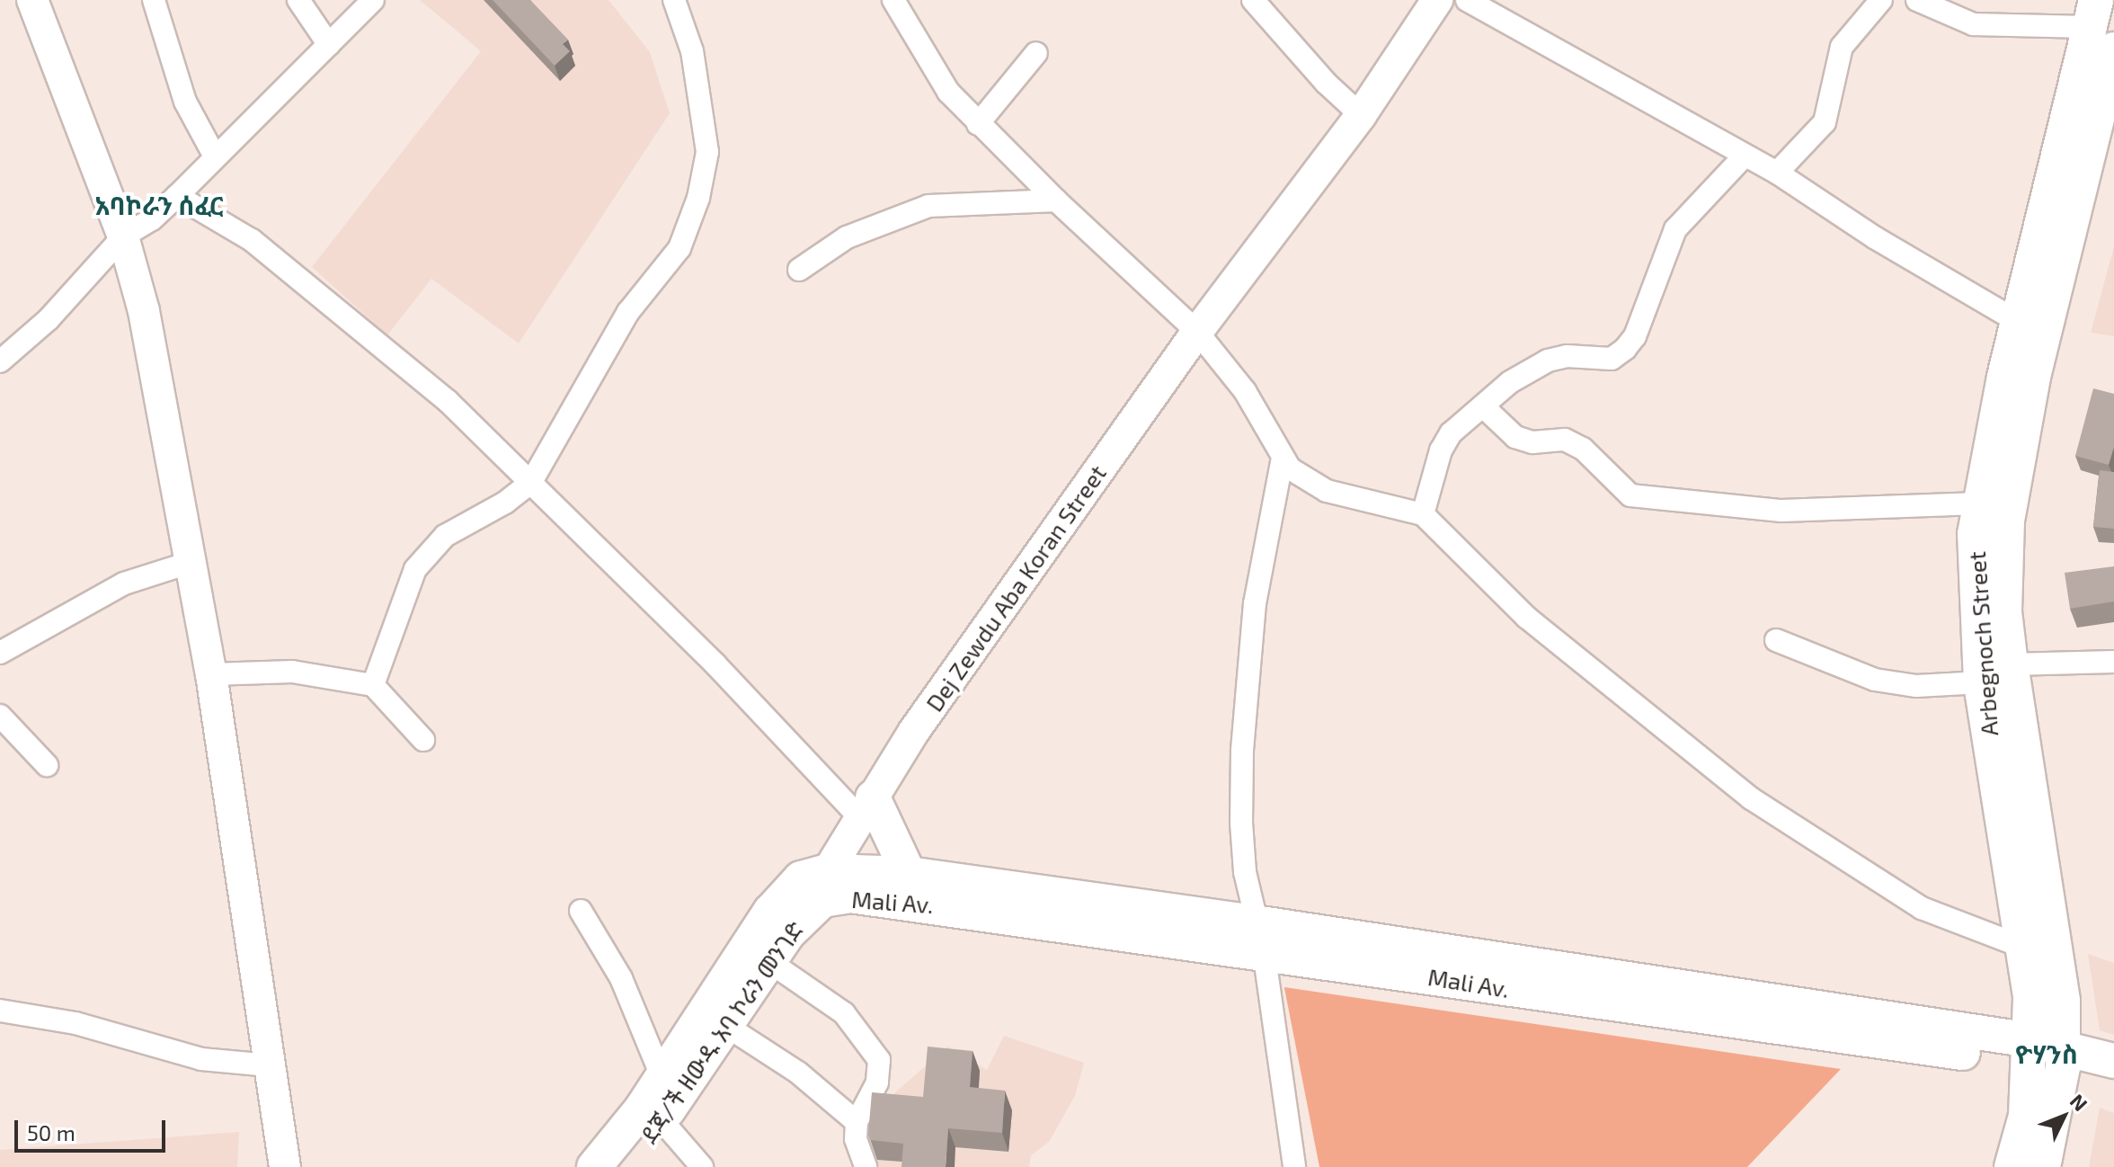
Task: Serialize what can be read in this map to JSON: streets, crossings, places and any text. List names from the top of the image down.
{
  "streets": {
    "main road": [
      "Dej Zewdu Aba Koran Street",
      "Arbegnoch Street",
      "Mali Av.",
      "ደጃ/ች ዘውዱ አባ ኮራን መንገድ"
    ]
  },
  "crossings": [
    ["Dej Zewdu Aba Koran Street", "Mali Av."],
    ["Dej Zewdu Aba Koran Street", "ደጃ/ች ዘውዱ አባ ኮራን መንገድ"],
    ["Arbegnoch Street", "Mali Av."],
    ["Mali Av.", "ደጃ/ች ዘውዱ አባ ኮራን መንገድ"]
  ],
  "districts": ["አባኮራን ሰፈር", "ዮሃንስ"],
  "scale_bar": "50 m",
  "north": "top right"
}
